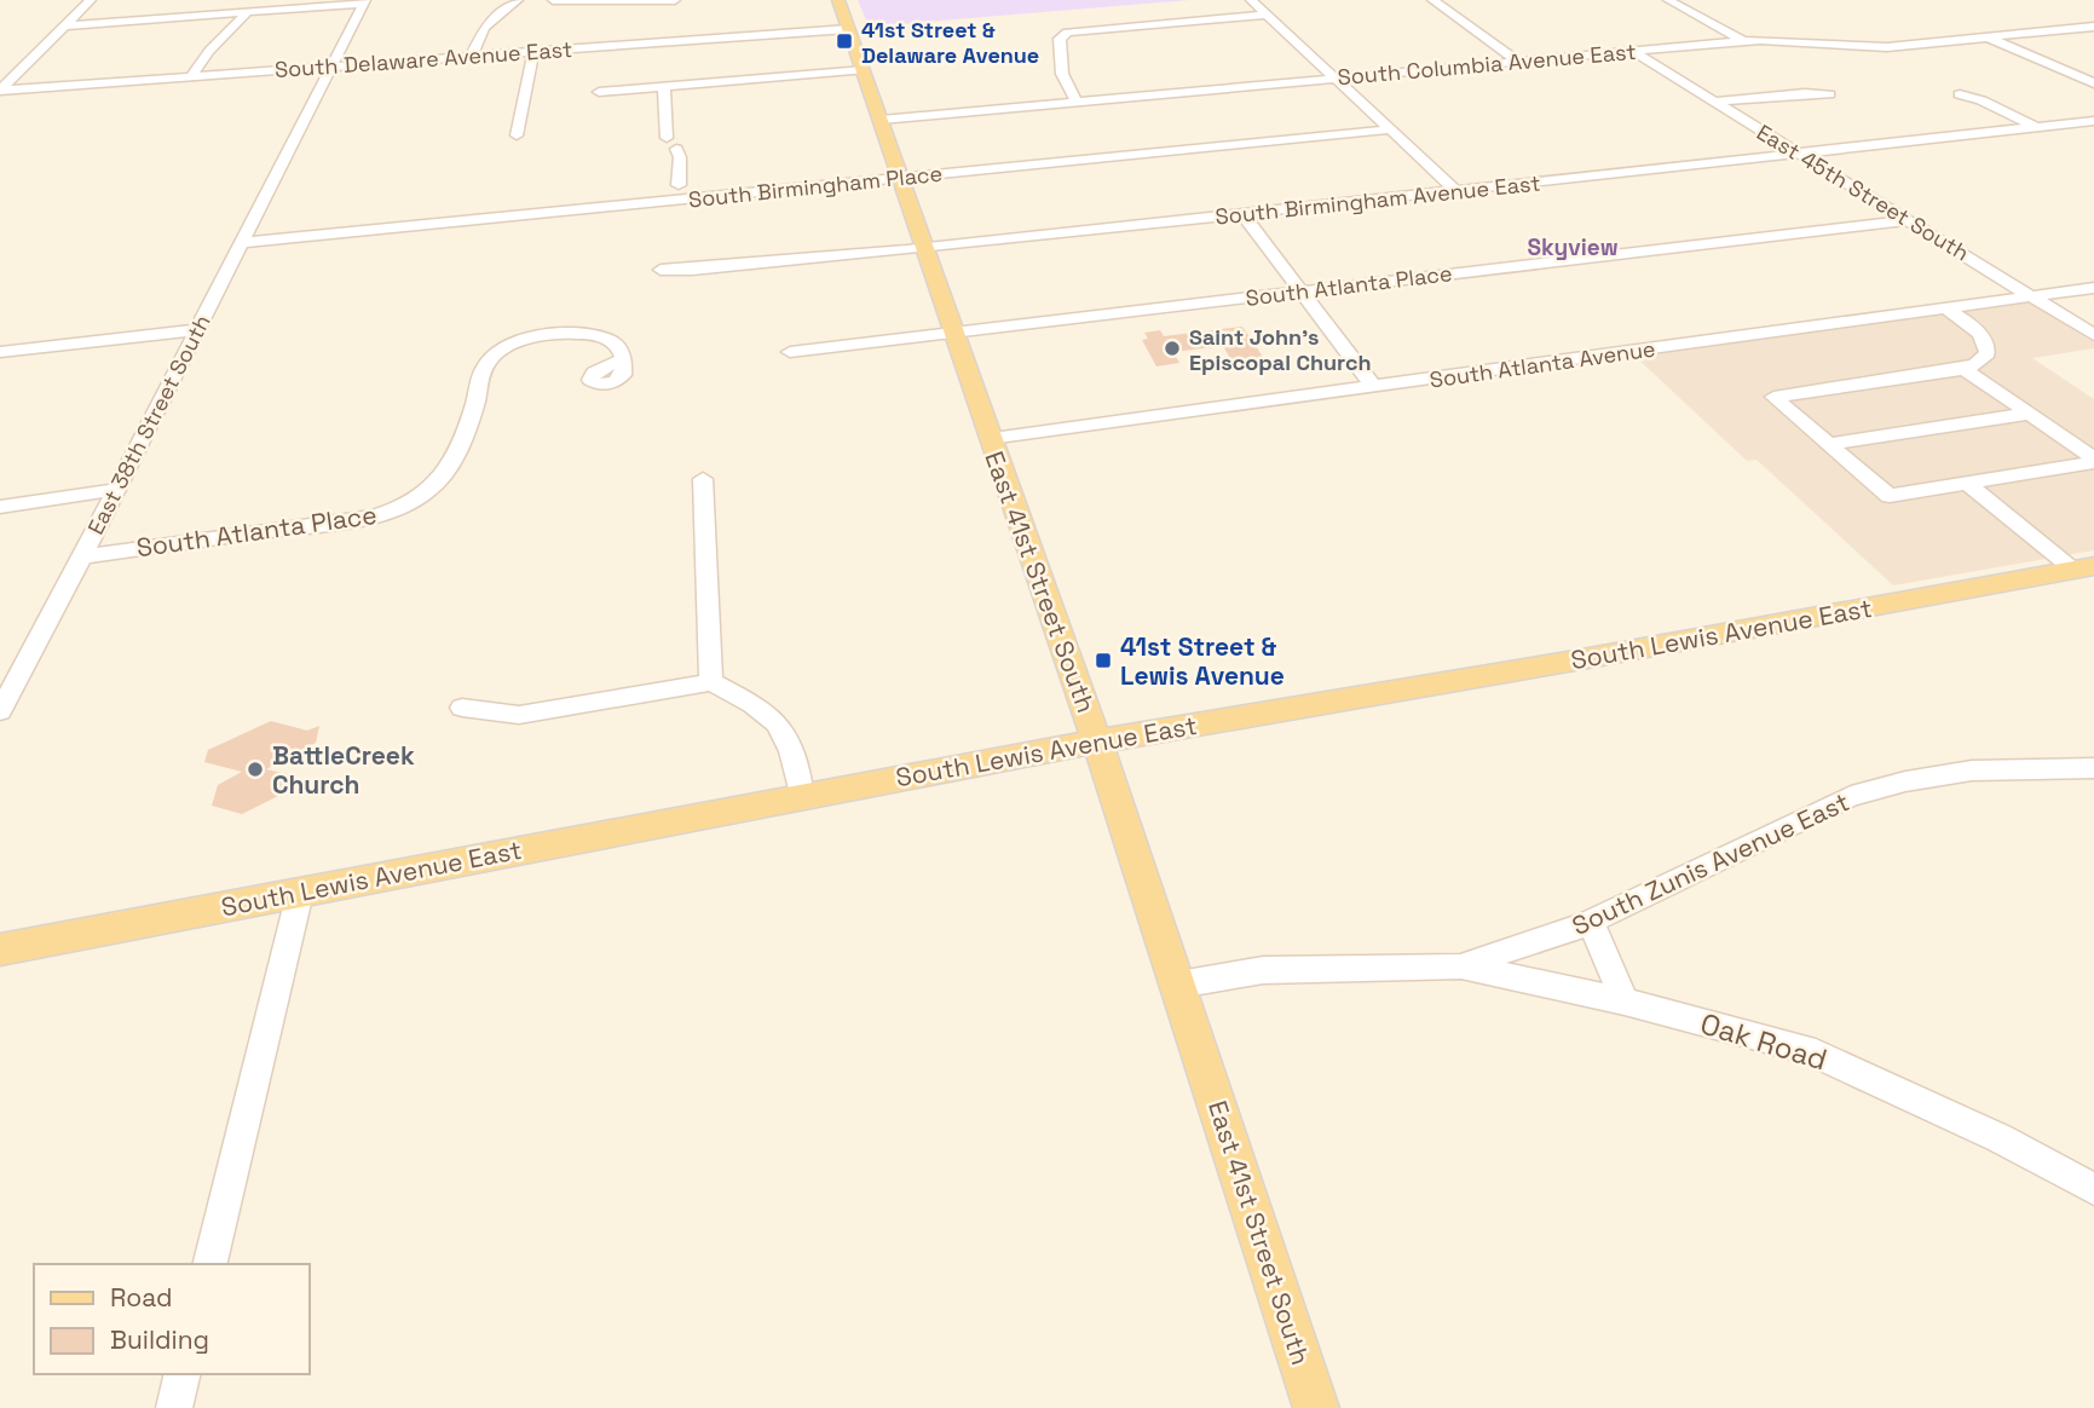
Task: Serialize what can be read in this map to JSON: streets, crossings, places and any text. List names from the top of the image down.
{
  "streets": {
    "main road": ["East 41st Street South", "South Lewis Avenue East"],
    "street": [
      "South Delaware Avenue East",
      "South Columbia Avenue East",
      "South Birmingham Place",
      "East 45th Street South",
      "South Birmingham Avenue East",
      "South Atlanta Place",
      "South Atlanta Avenue",
      "East 38th Street South",
      "South Zunis Avenue East",
      "Oak Road"
    ]
  },
  "crossings": [
    ["South Delaware Avenue East", "East 38th Street South"],
    ["South Delaware Avenue East", "East 41st Street South"],
    ["South Columbia Avenue East", "East 45th Street South"],
    ["South Columbia Avenue East", "East 41st Street South"],
    ["South Birmingham Place", "East 38th Street South"],
    ["South Birmingham Place", "East 41st Street South"],
    ["East 45th Street South", "South Birmingham Avenue East"],
    ["East 45th Street South", "South Atlanta Place"],
    ["East 45th Street South", "South Atlanta Avenue"],
    ["South Birmingham Avenue East", "East 41st Street South"],
    ["South Atlanta Place", "East 38th Street South"],
    ["South Atlanta Place", "East 41st Street South"],
    ["South Atlanta Avenue", "East 41st Street South"],
    ["East 41st Street South", "South Lewis Avenue East"],
    ["East 41st Street South", "South Zunis Avenue East"],
    ["South Zunis Avenue East", "Oak Road"]
  ],
  "districts": ["Skyview"],
  "places": {
    "transit": ["41st Street & Delaware Avenue", "41st Street & Lewis Avenue"],
    "other": ["Saint John's Episcopal Church", "BattleCreek Church"]
  },
  "legend": ["Road", "Building"]
}
